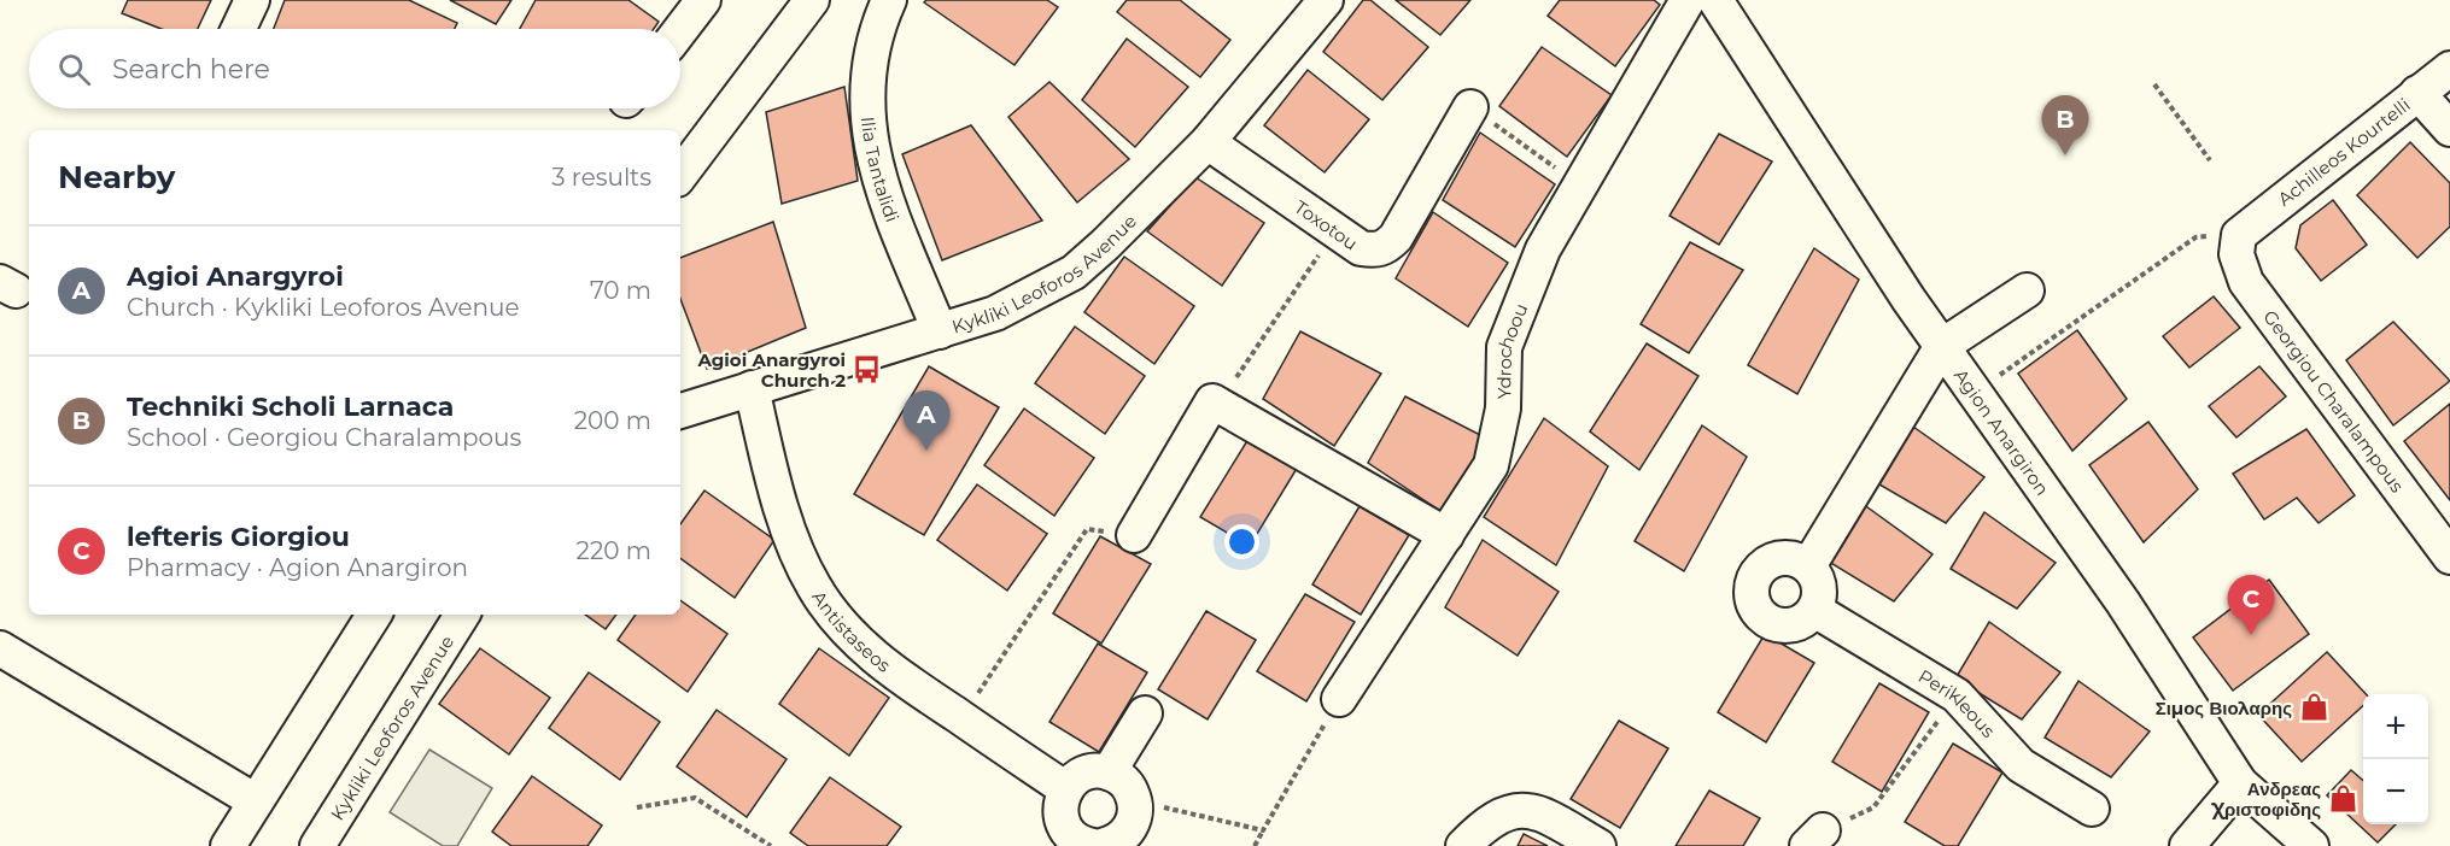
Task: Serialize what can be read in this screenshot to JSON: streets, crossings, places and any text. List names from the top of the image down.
{
  "streets": {
    "street": [
      "Achilleos Kourtelli",
      "Ilia Tantalidi",
      "Toxotou",
      "Kykliki Leoforos Avenue",
      "Ydrochoou",
      "Georgiou Charalampous",
      "Agion Anargiron",
      "Antistaseos",
      "Perikleous"
    ]
  },
  "crossings": [
    ["Achilleos Kourtelli", "Georgiou Charalampous"],
    ["Ilia Tantalidi", "Kykliki Leoforos Avenue"],
    ["Toxotou", "Kykliki Leoforos Avenue"],
    ["Kykliki Leoforos Avenue", "Antistaseos"]
  ],
  "places": {
    "bus stop": ["Agioi Anargyroi Church 2"],
    "shop": ["Σιμος Βιολαρης", "Ανδρεας Χριστοφιδης"]
  },
  "page": {
    "search": "Search here",
    "pins": ["B", "A", "C"],
    "heading": ["Nearby", "3 results"],
    "list": [
      {
        "mark": "A",
        "name": "Agioi Anargyroi",
        "note": "Church · Kykliki Leoforos Avenue",
        "value": "70 m"
      },
      {
        "mark": "B",
        "name": "Techniki Scholi Larnaca",
        "note": "School · Georgiou Charalampous",
        "value": "200 m"
      },
      {
        "mark": "C",
        "name": "lefteris Giorgiou",
        "note": "Pharmacy · Agion Anargiron",
        "value": "220 m"
      }
    ],
    "map_buttons": ["+", "−"]
  }
}
